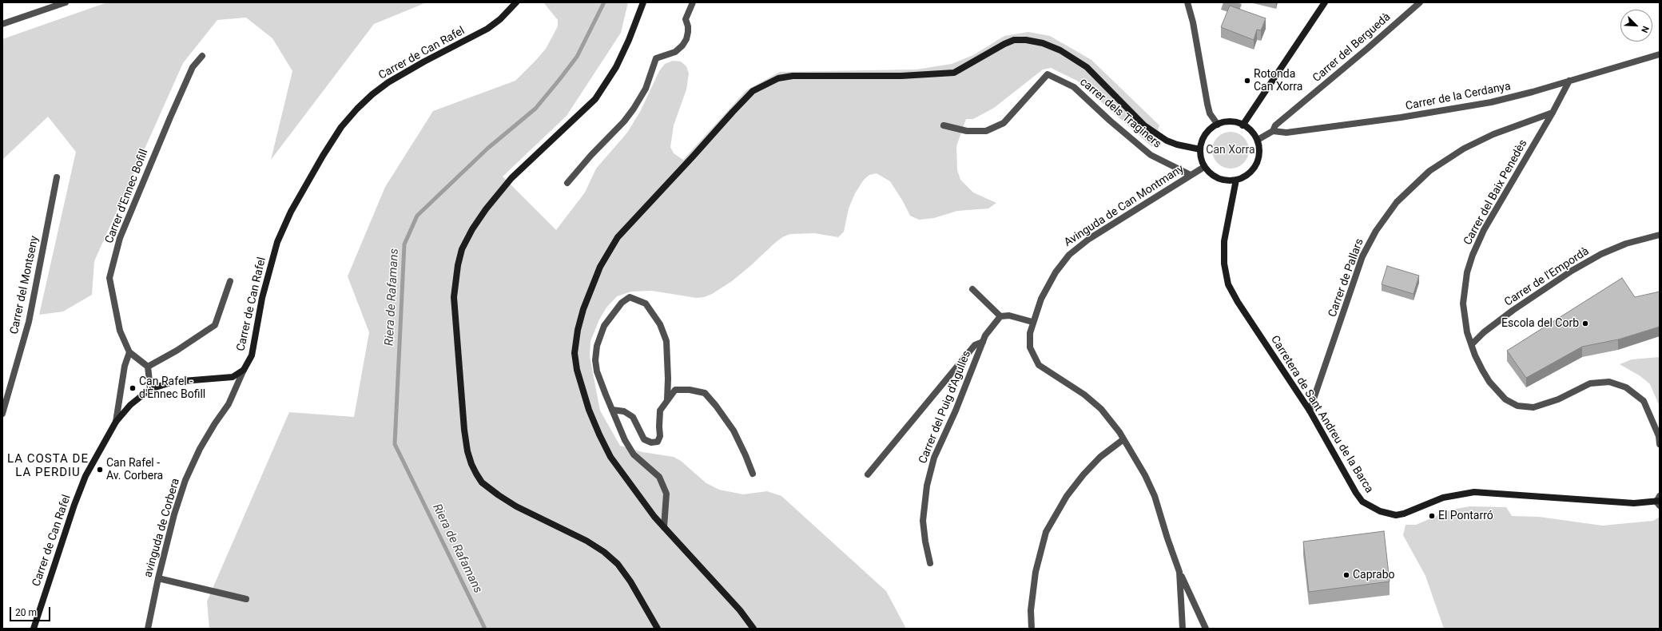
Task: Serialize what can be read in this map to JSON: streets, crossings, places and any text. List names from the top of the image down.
{
  "streets": {
    "street": [
      "Carrer del Berguedà",
      "Carrer de Can Rafel",
      "Carrer de la Cerdanya",
      "carrer dels Traginers",
      "Carrer del Baix Penedès",
      "Carrer d'Ennec Bofill",
      "Avinguda de Can Montmany",
      "Carrer de l'Empordà",
      "Carrer de Pallars",
      "Carrer del Montseny",
      "Carrer del Puig d'Agulles",
      "Carretera de Sant Andreu de la Barca",
      "avinguda de Corbera"
    ]
  },
  "crossings": [
    ["Carrer del Berguedà", "Carrer de la Cerdanya"],
    ["Carrer de Can Rafel", "avinguda de Corbera"],
    ["Carrer de la Cerdanya", "Carrer del Baix Penedès"],
    ["carrer dels Traginers", "Avinguda de Can Montmany"],
    ["Carrer del Baix Penedès", "Carrer de l'Empordà"],
    ["Carrer del Baix Penedès", "Carrer de Pallars"],
    ["Avinguda de Can Montmany", "Carretera de Sant Andreu de la Barca"],
    ["Carrer de Pallars", "Carretera de Sant Andreu de la Barca"]
  ],
  "districts": ["LA COSTA DE LA PERDIU"],
  "water": ["Riera de Rafamans"],
  "parks": ["Can Xorra"],
  "places": [
    "Rotonda Can Xorra",
    "Escola del Corb",
    "Can Rafel - d'Ènnec Bofill",
    "Can Rafel - Av. Corbera",
    "El Pontarró",
    "Caprabo"
  ],
  "scale_bar": "20 m",
  "north": "bottom right"
}
